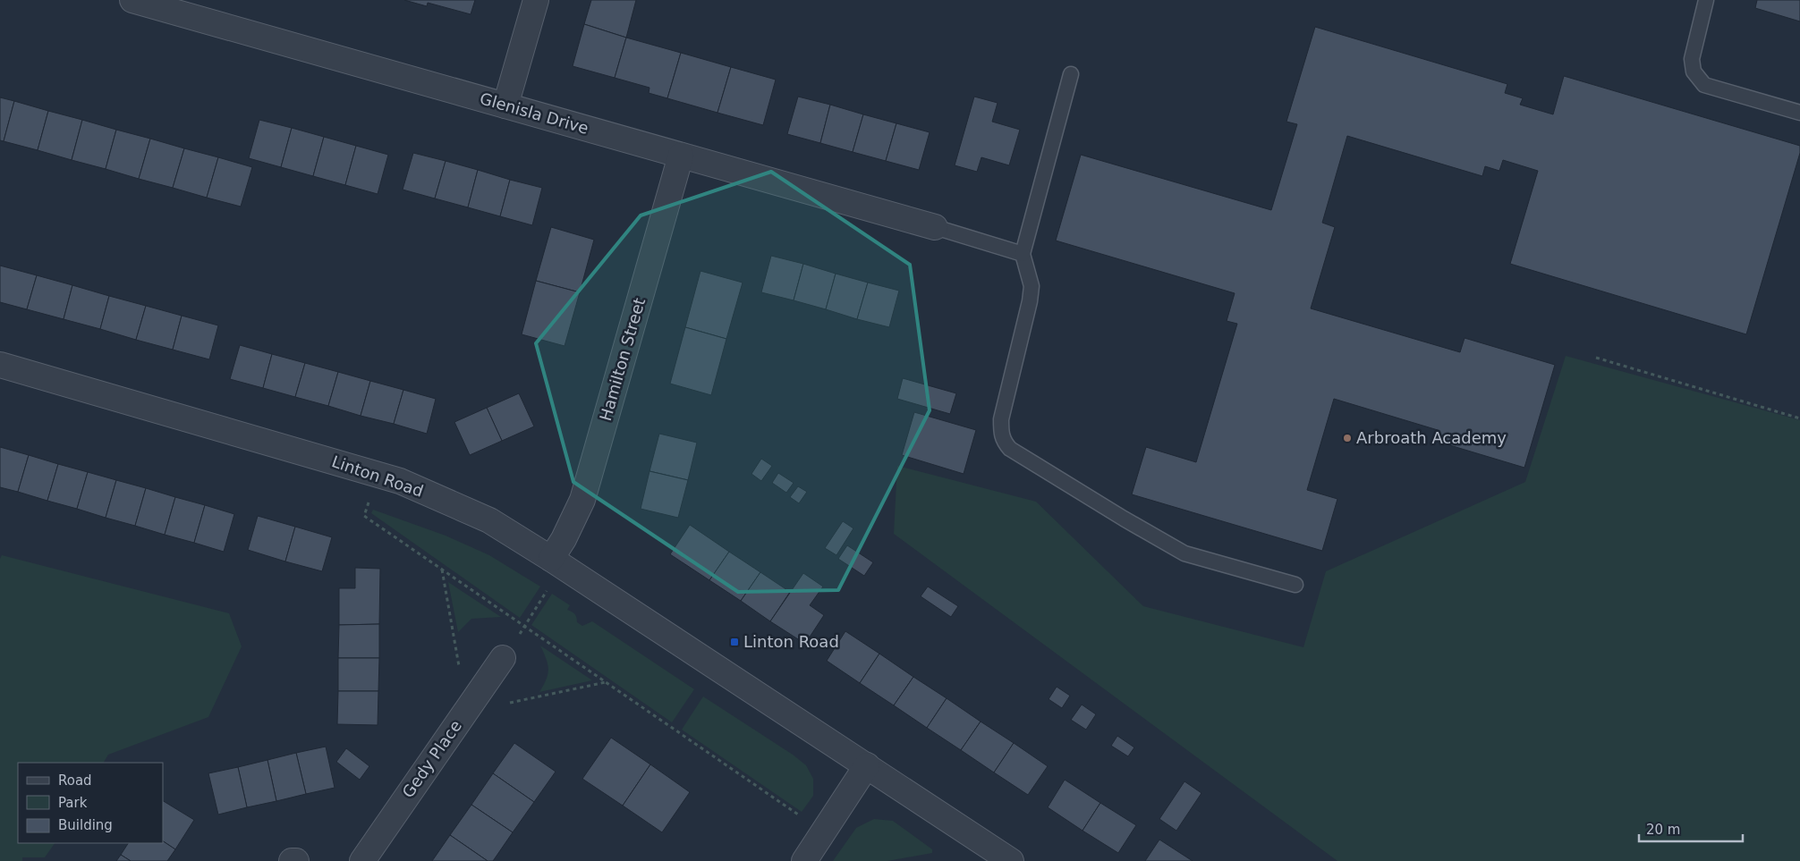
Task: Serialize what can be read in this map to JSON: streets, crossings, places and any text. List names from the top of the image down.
{
  "streets": {
    "street": [
      "Glenisla Drive",
      "Hamilton Street",
      "Linton Road",
      "Gedy Place"
    ]
  },
  "crossings": [
    ["Glenisla Drive", "Hamilton Street"],
    ["Hamilton Street", "Linton Road"]
  ],
  "places": {
    "other": ["Arbroath Academy"],
    "transit": ["Linton Road"]
  },
  "legend": ["Road", "Park", "Building"],
  "scale_bar": "20 m"
}
